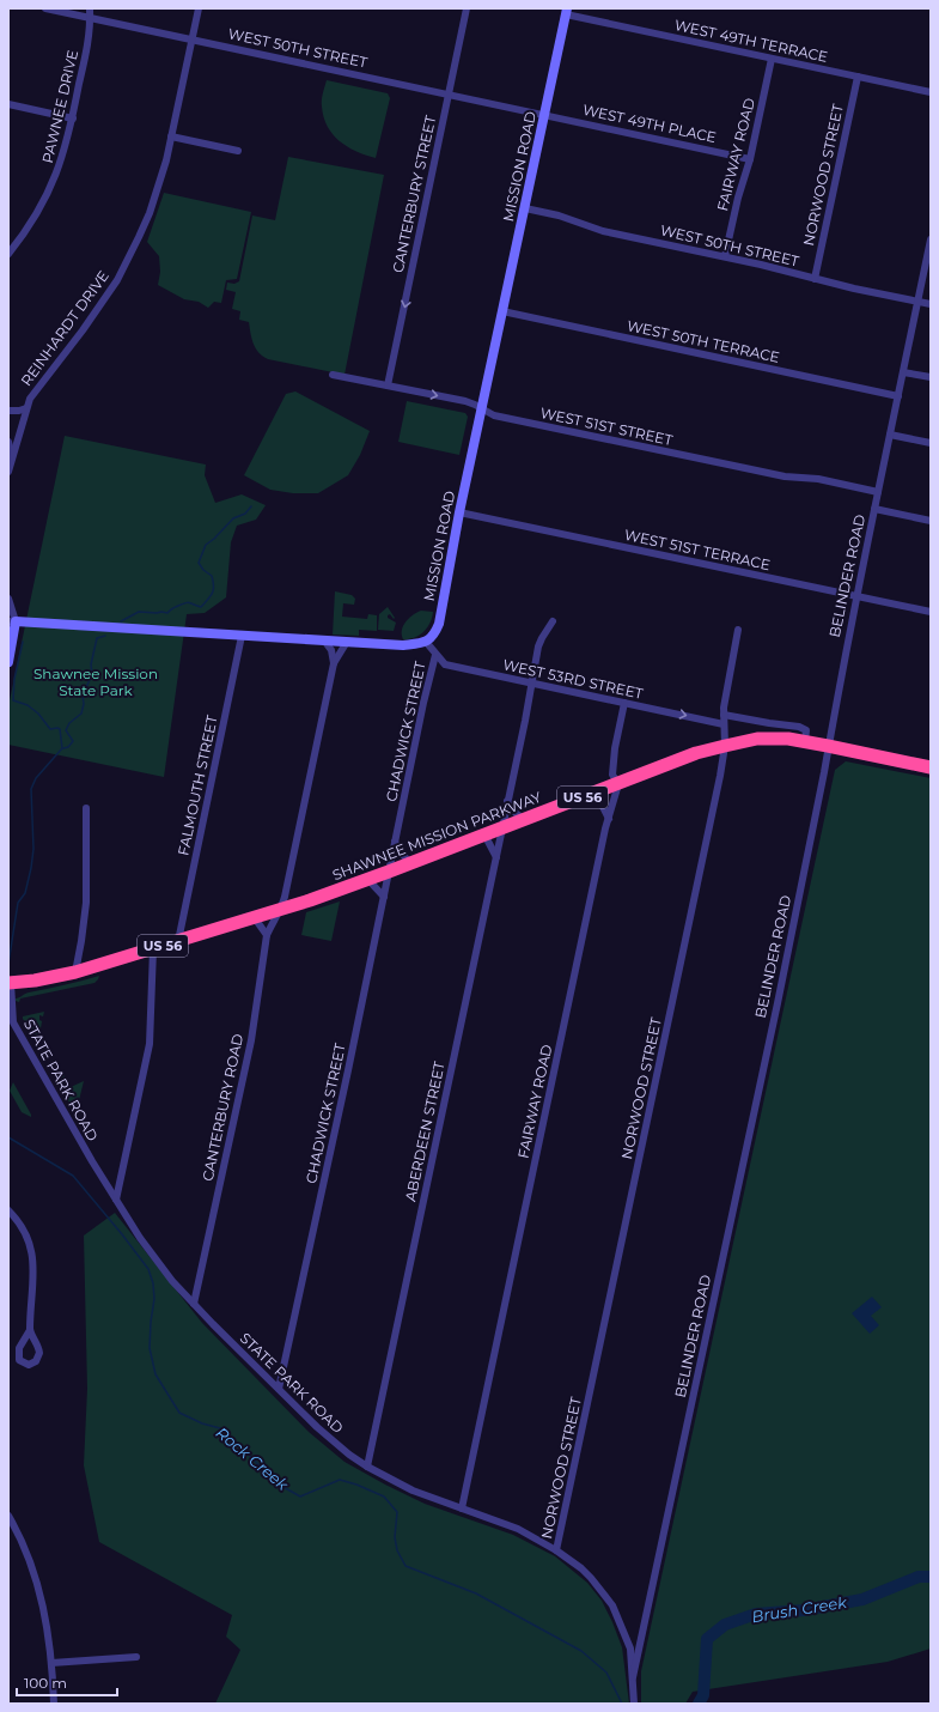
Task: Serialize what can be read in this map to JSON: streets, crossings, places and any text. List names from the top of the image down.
{
  "streets": {
    "highway": ["US 56", "SHAWNEE MISSION PARKWAY"],
    "main road": ["MISSION ROAD"],
    "street": [
      "WEST 49TH TERRACE",
      "WEST 50TH STREET",
      "PAWNEE DRIVE",
      "WEST 49TH PLACE",
      "FAIRWAY ROAD",
      "NORWOOD STREET",
      "CANTERBURY STREET",
      "REINHARDT DRIVE",
      "WEST 50TH TERRACE",
      "WEST 51ST STREET",
      "WEST 51ST TERRACE",
      "BELINDER ROAD",
      "WEST 53RD STREET",
      "CHADWICK STREET",
      "FALMOUTH STREET",
      "STATE PARK ROAD",
      "CANTERBURY ROAD",
      "ABERDEEN STREET"
    ]
  },
  "crossings": [
    ["WEST 49TH TERRACE", "FAIRWAY ROAD"],
    ["WEST 49TH TERRACE", "MISSION ROAD"],
    ["WEST 49TH TERRACE", "NORWOOD STREET"],
    ["WEST 50TH STREET", "PAWNEE DRIVE"],
    ["WEST 50TH STREET", "WEST 49TH PLACE"],
    ["WEST 50TH STREET", "FAIRWAY ROAD"],
    ["WEST 50TH STREET", "MISSION ROAD"],
    ["WEST 50TH STREET", "NORWOOD STREET"],
    ["WEST 50TH STREET", "CANTERBURY STREET"],
    ["WEST 50TH STREET", "REINHARDT DRIVE"],
    ["WEST 50TH STREET", "BELINDER ROAD"],
    ["WEST 49TH PLACE", "FAIRWAY ROAD"],
    ["WEST 49TH PLACE", "MISSION ROAD"],
    ["FAIRWAY ROAD", "WEST 53RD STREET"],
    ["FAIRWAY ROAD", "SHAWNEE MISSION PARKWAY"],
    ["FAIRWAY ROAD", "STATE PARK ROAD"],
    ["MISSION ROAD", "WEST 50TH TERRACE"],
    ["MISSION ROAD", "WEST 51ST STREET"],
    ["MISSION ROAD", "WEST 51ST TERRACE"],
    ["MISSION ROAD", "WEST 53RD STREET"],
    ["NORWOOD STREET", "WEST 53RD STREET"],
    ["NORWOOD STREET", "SHAWNEE MISSION PARKWAY"],
    ["NORWOOD STREET", "STATE PARK ROAD"],
    ["CANTERBURY STREET", "WEST 51ST STREET"],
    ["WEST 50TH TERRACE", "BELINDER ROAD"],
    ["WEST 51ST STREET", "BELINDER ROAD"],
    ["WEST 51ST TERRACE", "BELINDER ROAD"],
    ["BELINDER ROAD", "SHAWNEE MISSION PARKWAY"],
    ["BELINDER ROAD", "STATE PARK ROAD"],
    ["WEST 53RD STREET", "CHADWICK STREET"],
    ["WEST 53RD STREET", "ABERDEEN STREET"],
    ["CHADWICK STREET", "SHAWNEE MISSION PARKWAY"],
    ["CHADWICK STREET", "STATE PARK ROAD"],
    ["FALMOUTH STREET", "SHAWNEE MISSION PARKWAY"],
    ["SHAWNEE MISSION PARKWAY", "STATE PARK ROAD"],
    ["SHAWNEE MISSION PARKWAY", "CANTERBURY ROAD"],
    ["SHAWNEE MISSION PARKWAY", "ABERDEEN STREET"],
    ["STATE PARK ROAD", "CANTERBURY ROAD"],
    ["STATE PARK ROAD", "ABERDEEN STREET"]
  ],
  "one_way": ["CANTERBURY STREET"],
  "water": ["Rock Creek", "Brush Creek"],
  "parks": ["Shawnee Mission State Park"],
  "scale_bar": "100 m"
}
